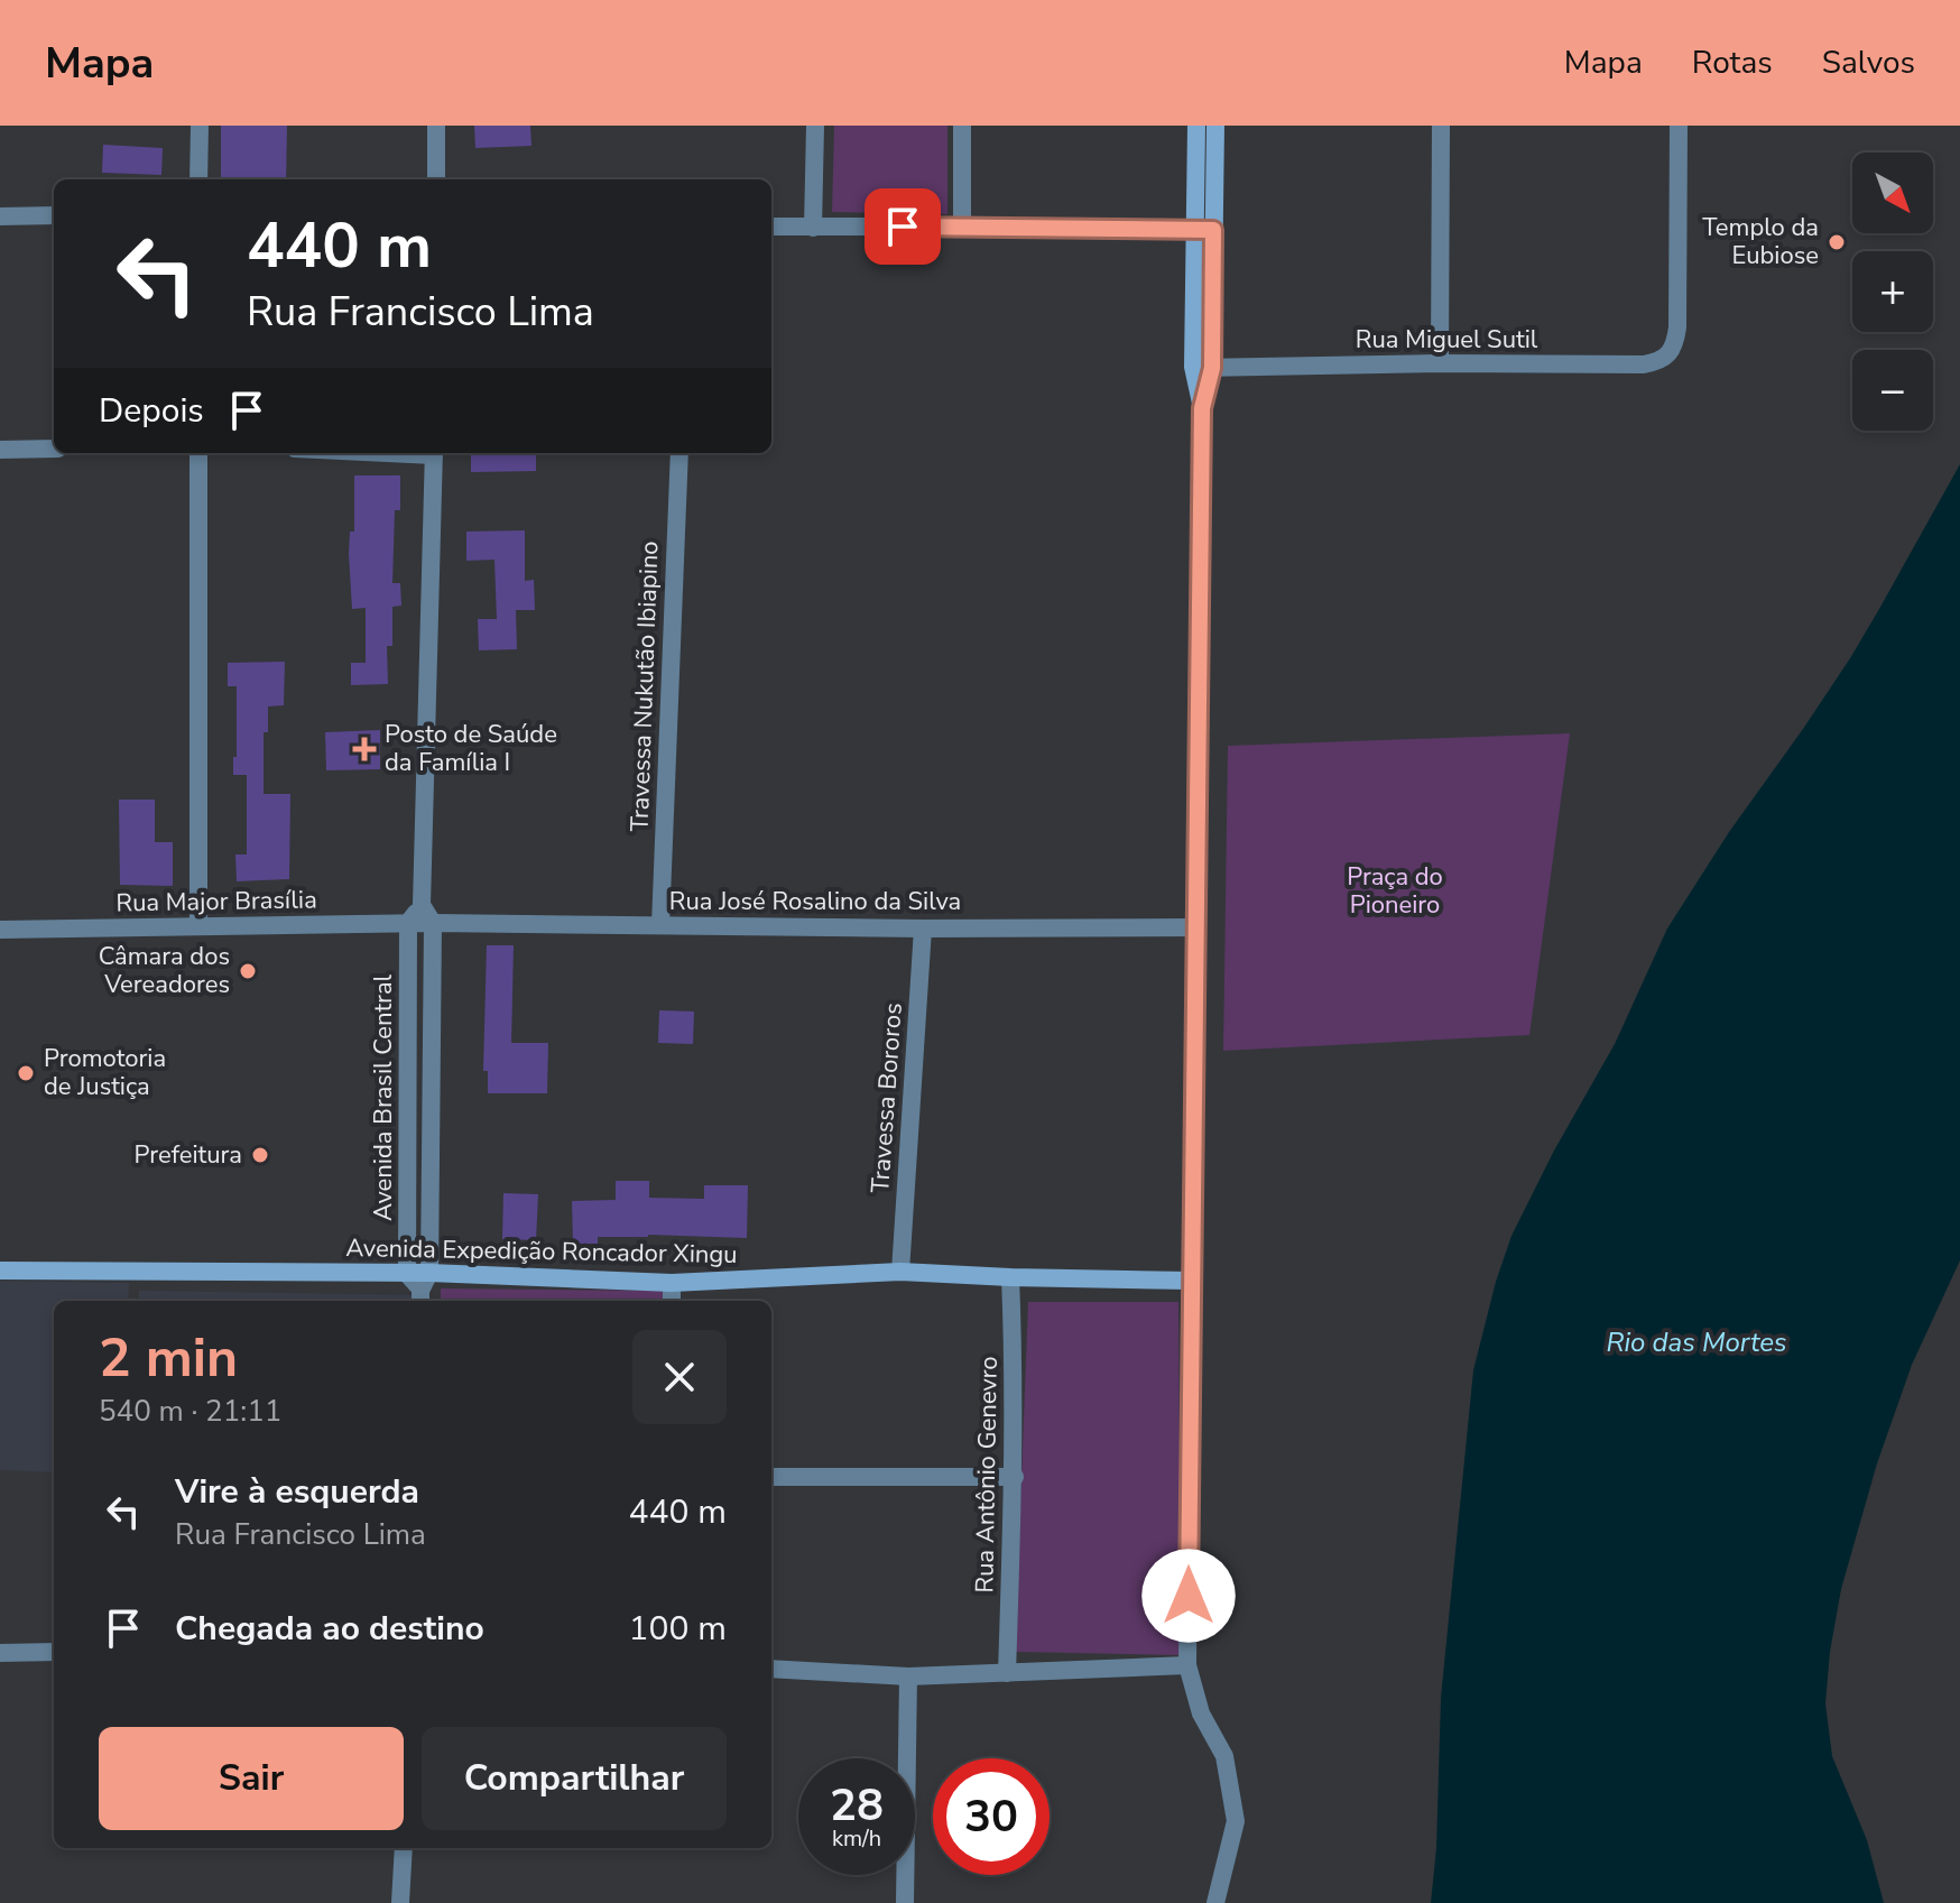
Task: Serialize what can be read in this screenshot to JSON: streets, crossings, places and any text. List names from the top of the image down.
{
  "streets": {
    "street": [
      "Rua Miguel Sutil",
      "Travessa Nukutão Ibiapino",
      "Rua Major Brasília",
      "Rua José Rosalino da Silva",
      "Avenida Brasil Central",
      "Travessa Bororos",
      "Avenida Expedição Roncador Xingu",
      "Rua Antônio Genevro"
    ]
  },
  "crossings": [
    ["Travessa Nukutão Ibiapino", "Rua José Rosalino da Silva"],
    ["Rua Major Brasília", "Rua José Rosalino da Silva"],
    ["Rua Major Brasília", "Avenida Brasil Central"],
    ["Rua José Rosalino da Silva", "Avenida Brasil Central"],
    ["Rua José Rosalino da Silva", "Travessa Bororos"],
    ["Avenida Brasil Central", "Avenida Expedição Roncador Xingu"],
    ["Travessa Bororos", "Avenida Expedição Roncador Xingu"],
    ["Avenida Expedição Roncador Xingu", "Rua Antônio Genevro"]
  ],
  "water": ["Rio das Mortes"],
  "parks": ["Praça do Pioneiro"],
  "places": {
    "other": [
      "Templo da Eubiose",
      "Câmara dos Vereadores",
      "Promotoria de Justiça",
      "Prefeitura"
    ],
    "health": ["Posto de Saúde da Família I"]
  },
  "north": "bottom right",
  "page": {
    "header": "Mapa",
    "nav": ["Mapa", "Rotas", "Salvos"],
    "map_buttons": ["+", "−"],
    "turn": ["440 m", "Rua Francisco Lima"],
    "then": "Depois",
    "heading": ["2 min", "540 m · 21:11"],
    "list": [
      {
        "name": "Vire à esquerda",
        "note": "Rua Francisco Lima",
        "value": "440 m"
      },
      {
        "name": "Chegada ao destino",
        "value": "100 m"
      }
    ],
    "buttons": ["Sair", "Compartilhar"],
    "speed": "28 km/h",
    "limit": "30"
  }
}
